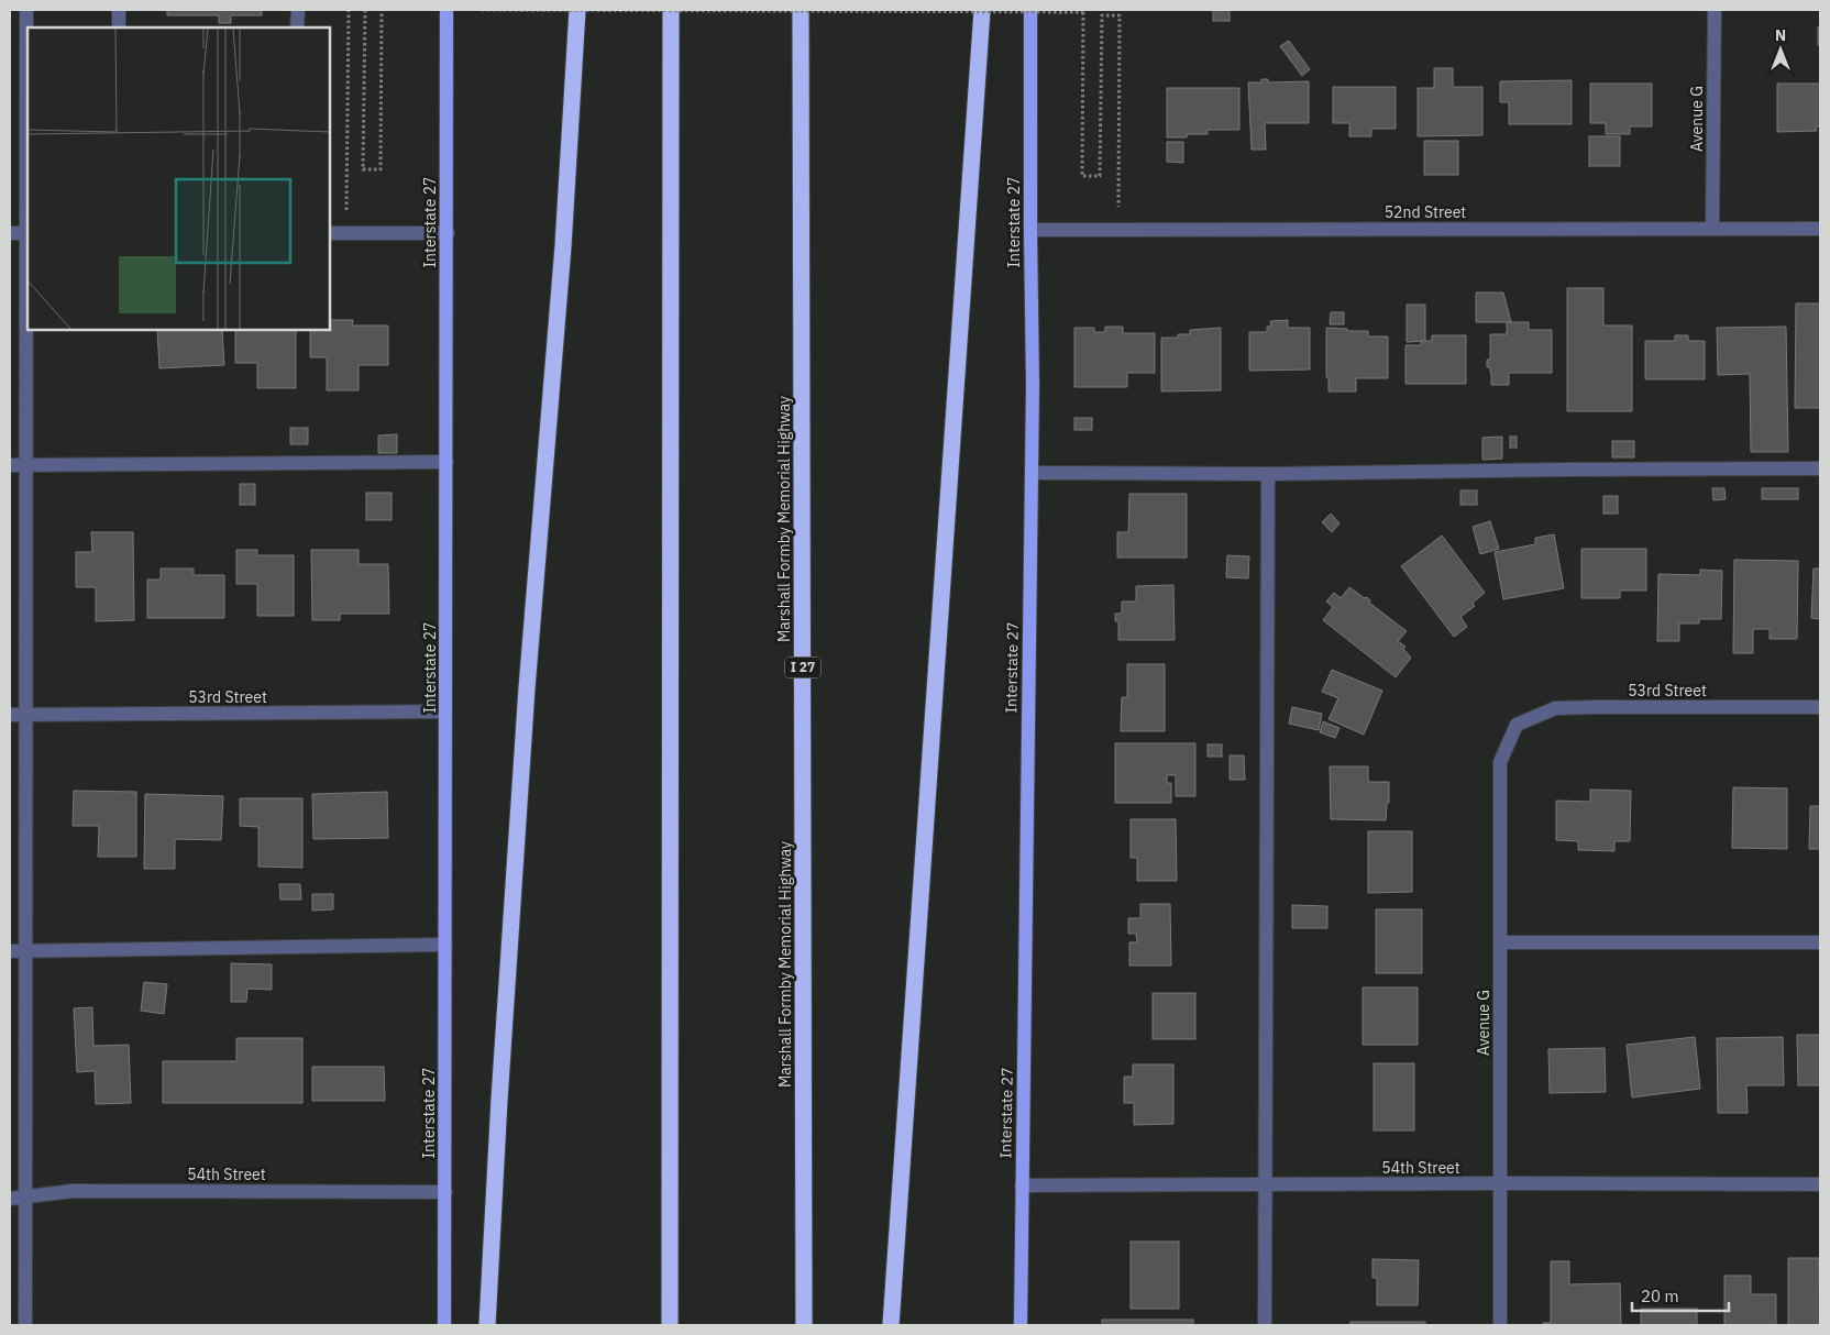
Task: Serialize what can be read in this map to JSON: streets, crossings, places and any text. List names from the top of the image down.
{
  "streets": {
    "highway": ["Marshall Formby Memorial Highway", "I 27"],
    "main road": ["Interstate 27"],
    "street": [
      "Avenue G",
      "52nd Street",
      "53rd Street",
      "54th Street"
    ]
  },
  "crossings": [
    ["Avenue G", "52nd Street"],
    ["Avenue G", "53rd Street"],
    ["Avenue G", "54th Street"],
    ["52nd Street", "Interstate 27"],
    ["Interstate 27", "53rd Street"],
    ["Interstate 27", "54th Street"]
  ],
  "scale_bar": "20 m",
  "north": "top"
}
